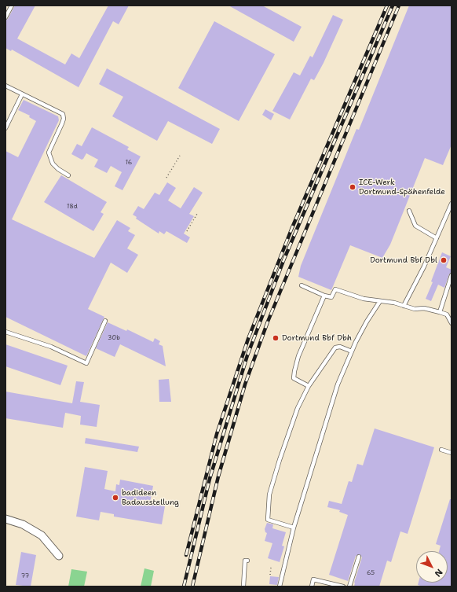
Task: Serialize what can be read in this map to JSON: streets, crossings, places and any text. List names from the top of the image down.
{
  "places": [
    "ICE-Werk Dortmund-Spähenfelde",
    "Dortmund Bbf Dbl",
    "Dortmund Bbf Dbh",
    "badideen Badausstellung"
  ],
  "house_numbers": [
    "16",
    "18d",
    "30b",
    "65",
    "77"
  ],
  "north": "bottom right"
}
